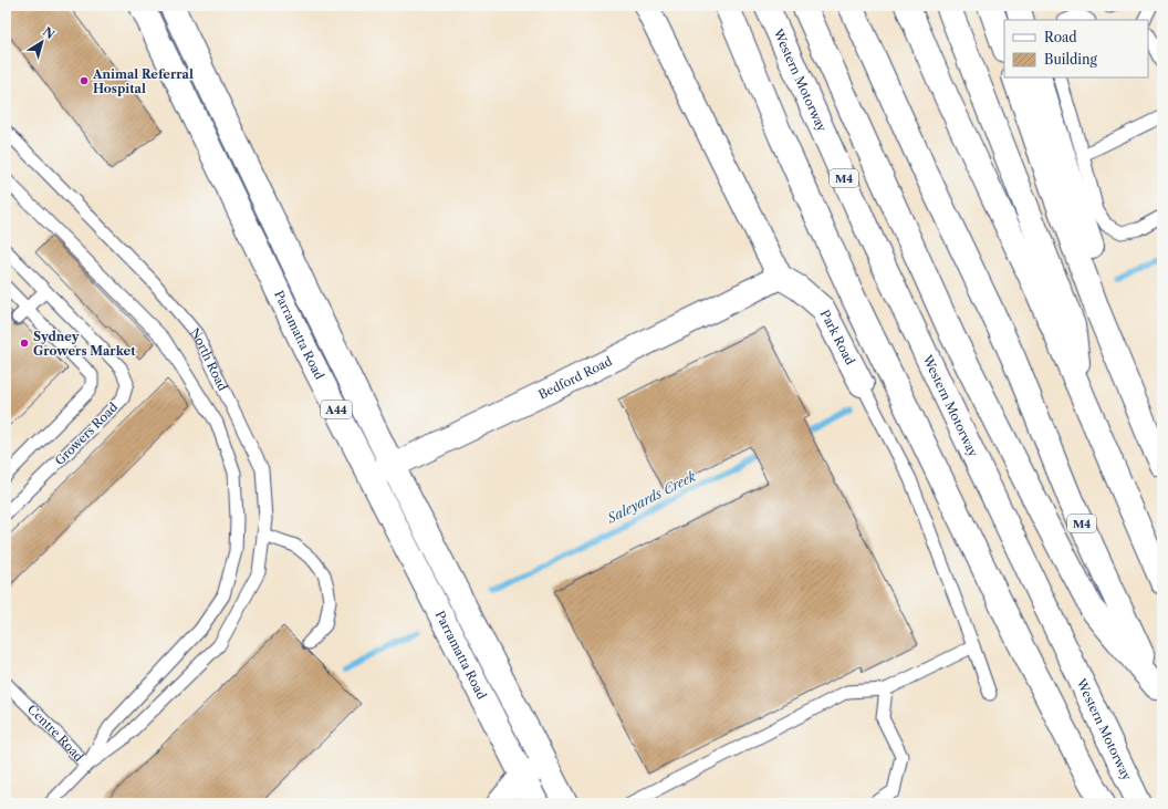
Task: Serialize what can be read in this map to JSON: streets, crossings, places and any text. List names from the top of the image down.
{
  "streets": {
    "main road": [
      "Western Motorway",
      "M4",
      "Parramatta Road",
      "Park Road",
      "Bedford Road",
      "A44"
    ],
    "lane": ["North Road", "Growers Road", "Centre Road"]
  },
  "crossings": [
    ["Parramatta Road", "Bedford Road"],
    ["Park Road", "Bedford Road"],
    ["North Road", "Centre Road"]
  ],
  "water": ["Saleyards Creek"],
  "places": ["Animal Referral Hospital", "Sydney Growers Market"],
  "legend": ["Road", "Building"],
  "north": "top right"
}
